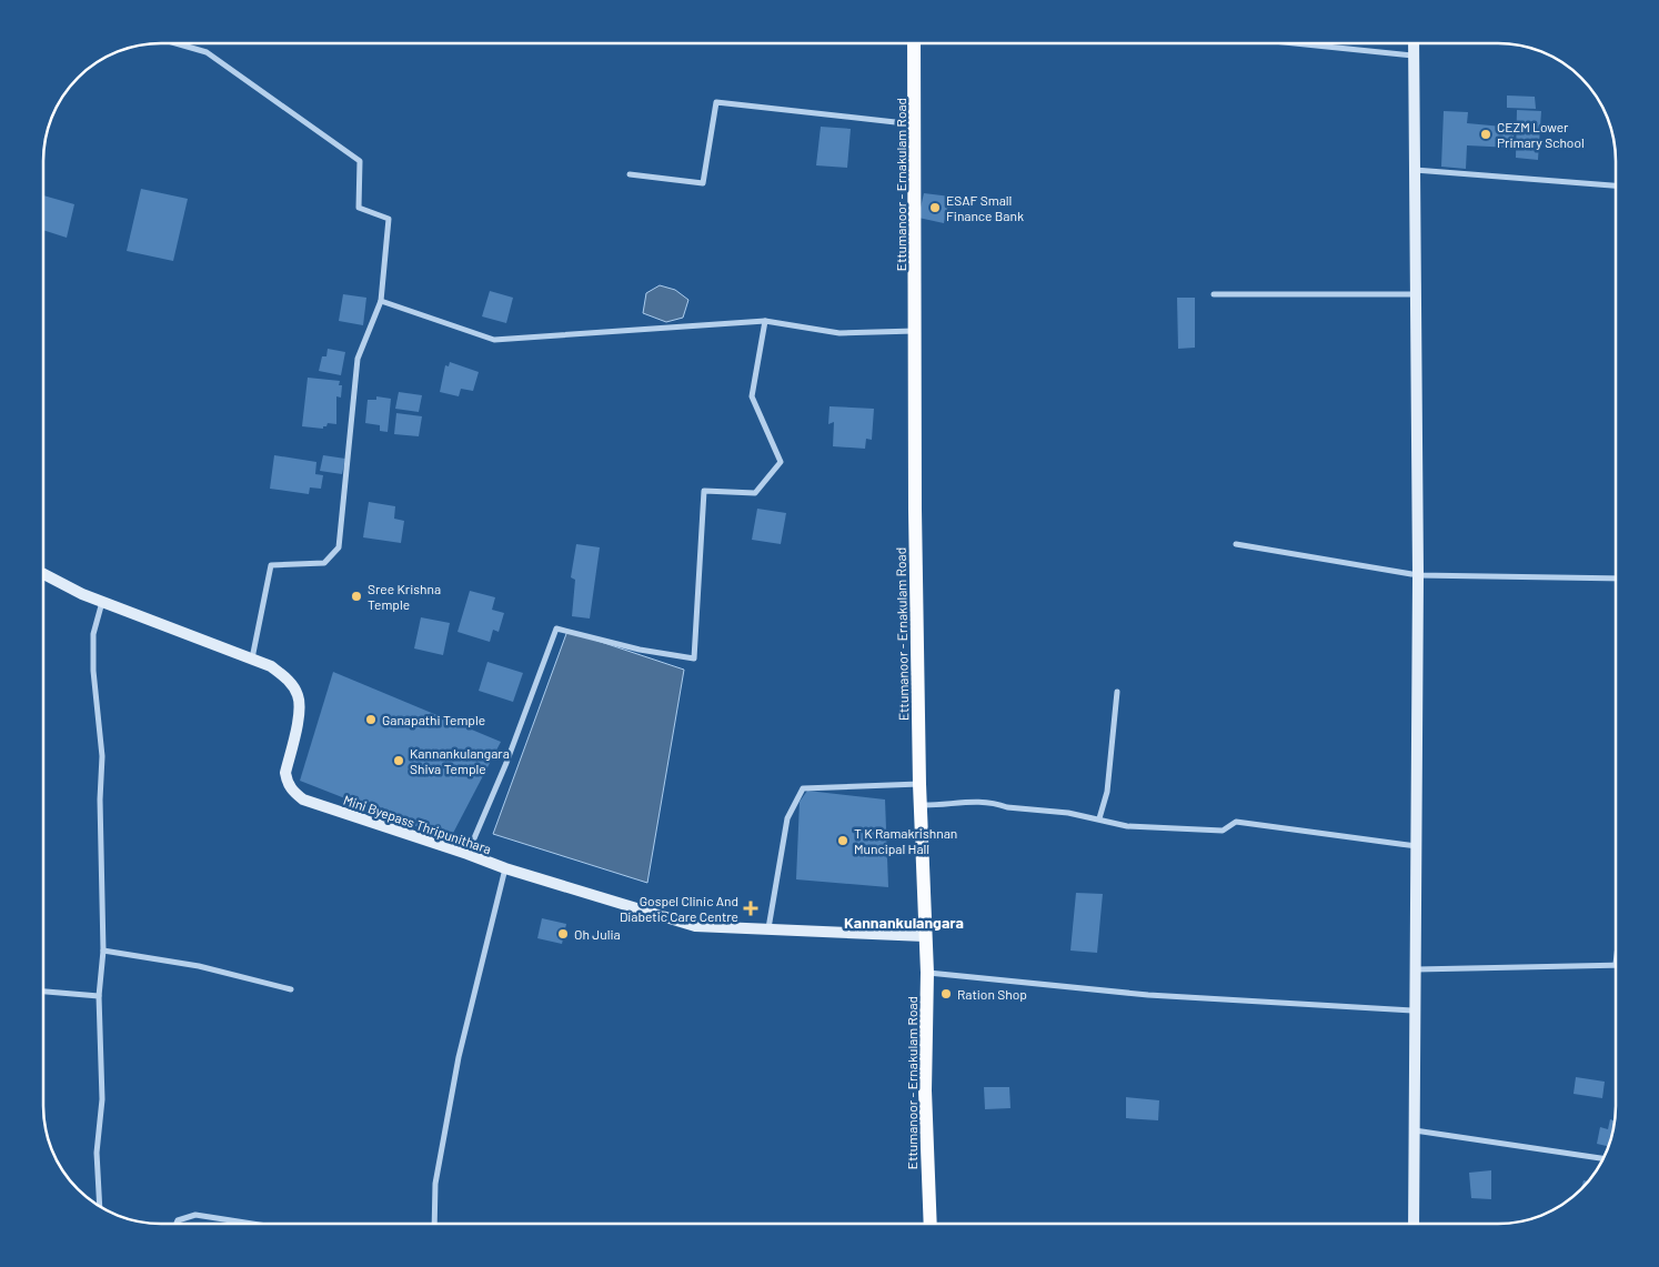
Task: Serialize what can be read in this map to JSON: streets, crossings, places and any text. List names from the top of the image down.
{
  "streets": {
    "main road": ["Ettumanoor - Ernakulam Road", "Mini Byepass Thripunithara"]
  },
  "crossings": [
    ["Ettumanoor - Ernakulam Road", "Mini Byepass Thripunithara"]
  ],
  "districts": ["Kannankulangara"],
  "places": {
    "other": [
      "CEZM Lower Primary School",
      "ESAF Small Finance Bank",
      "Sree Krishna Temple",
      "Ganapathi Temple",
      "Kannankulangara Shiva Temple",
      "T K Ramakrishnan Muncipal Hall",
      "Oh Julia",
      "Ration Shop"
    ],
    "health": ["Gospel Clinic And Diabetic Care Centre"]
  }
}
